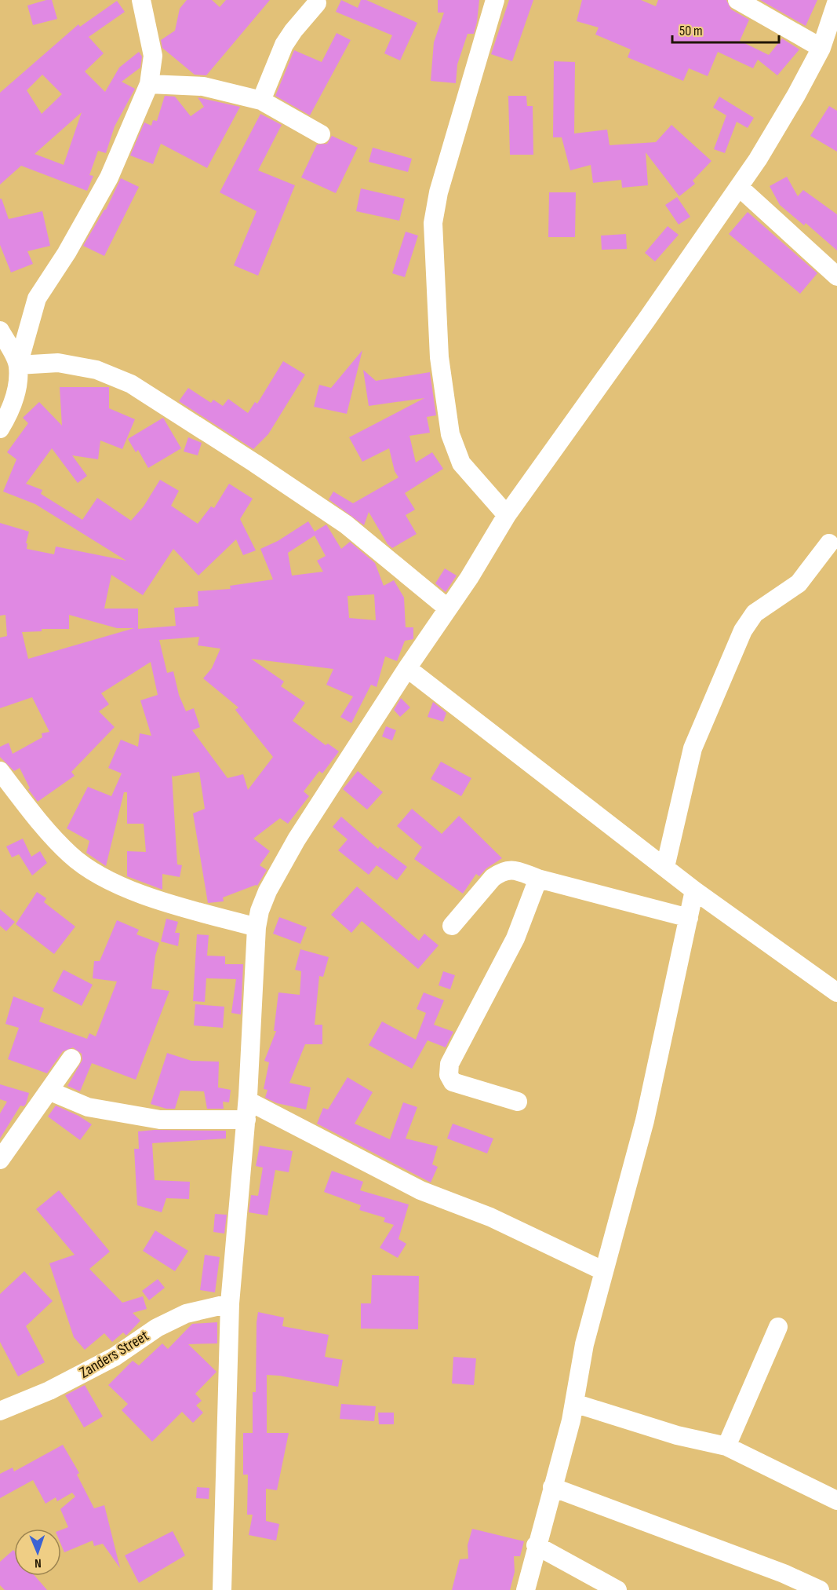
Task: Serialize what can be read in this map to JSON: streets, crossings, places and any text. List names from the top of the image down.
{
  "streets": {
    "street": ["Zanders Street"]
  },
  "scale_bar": "50 m",
  "north": "bottom"
}
